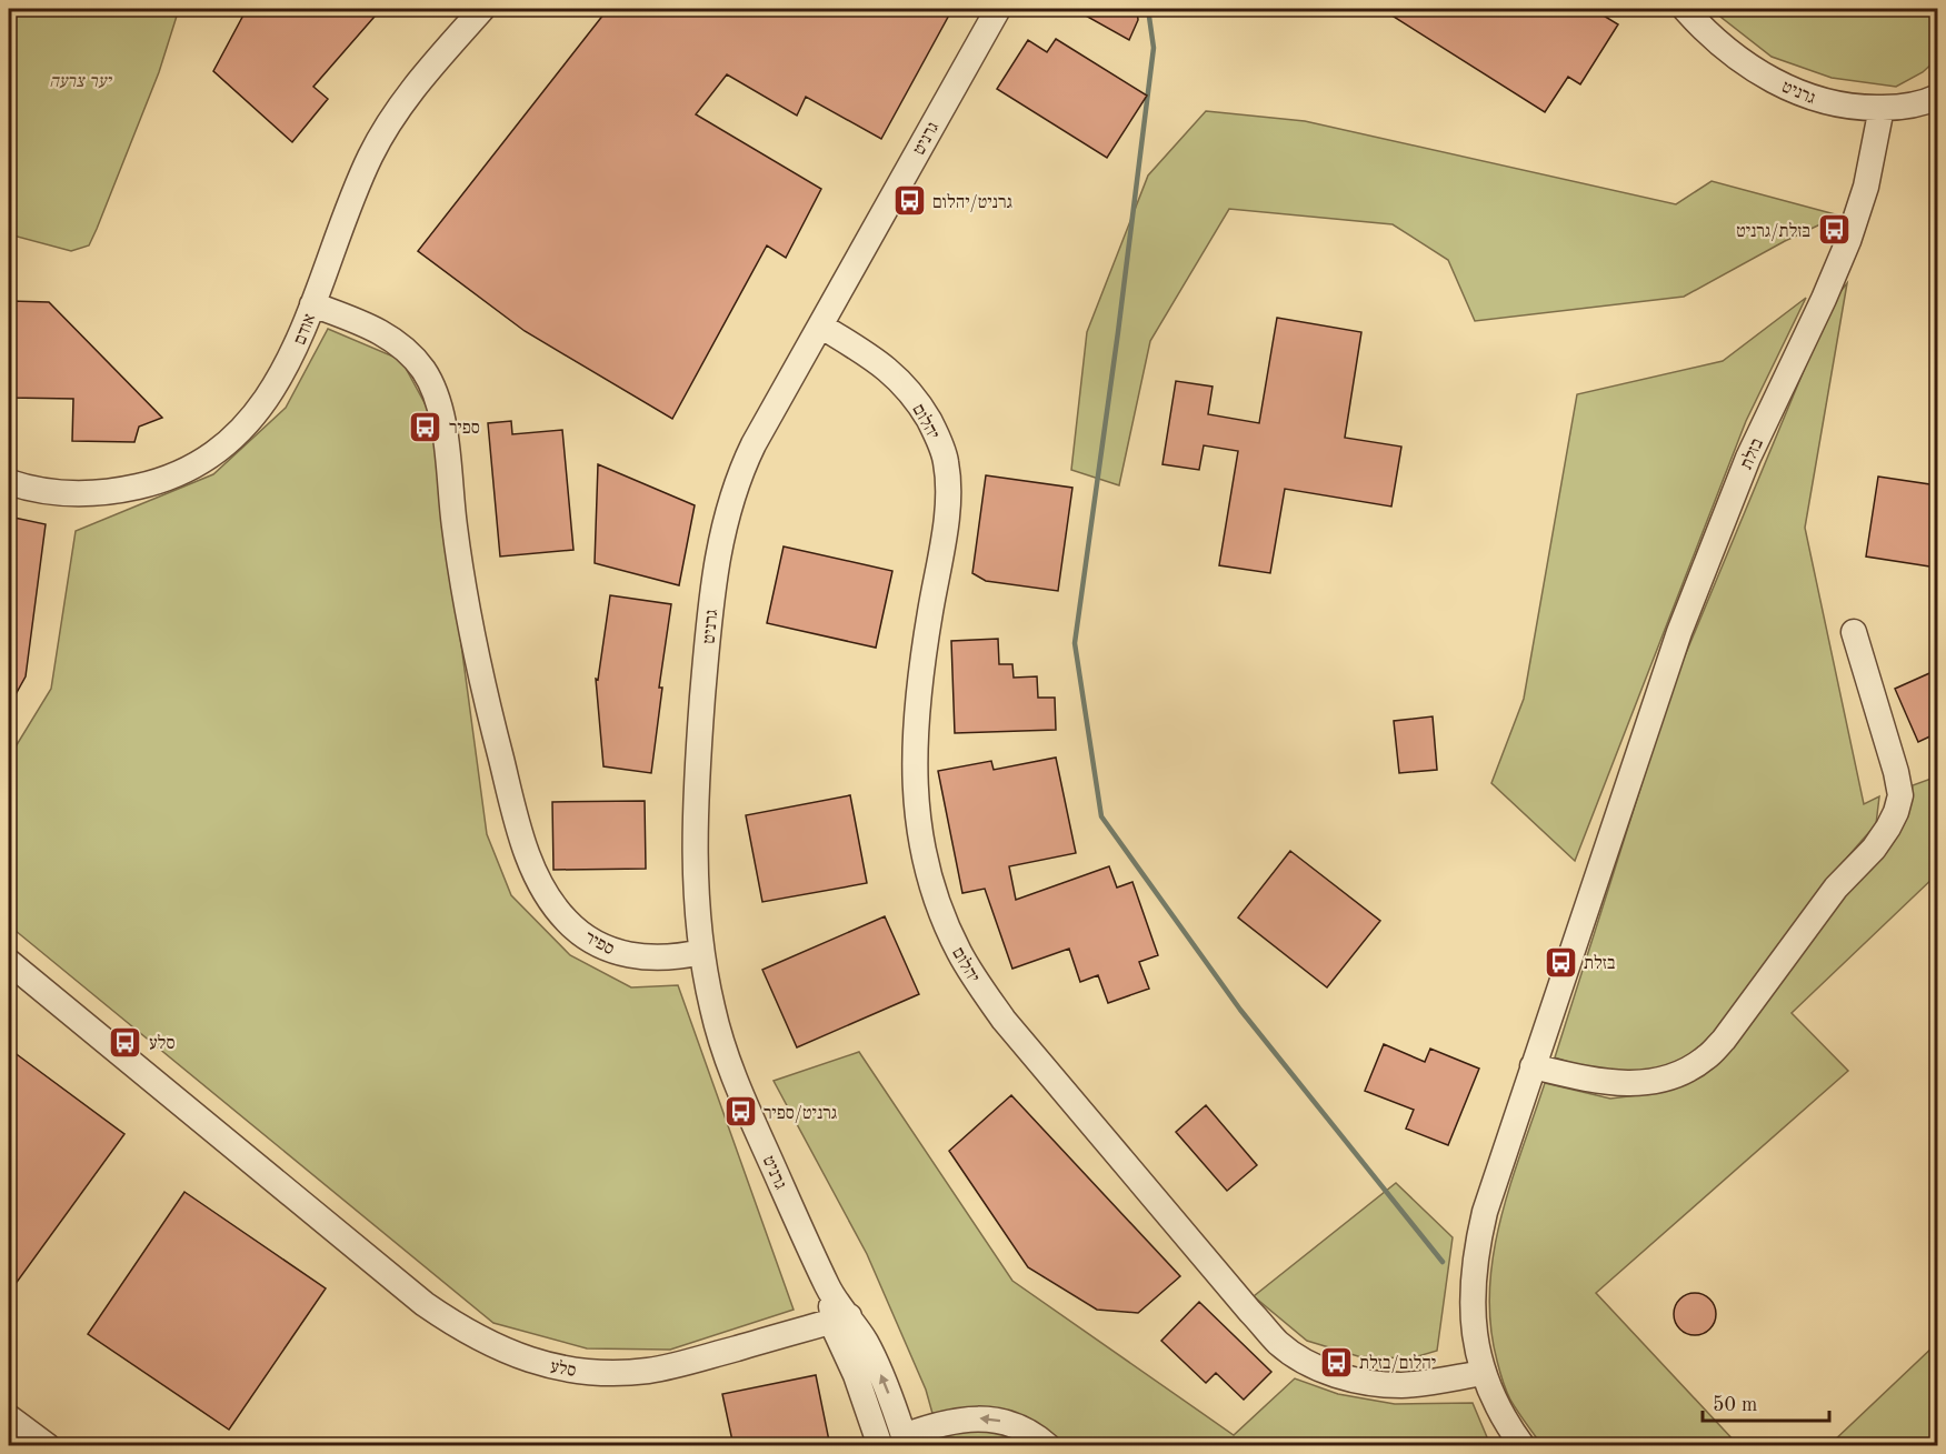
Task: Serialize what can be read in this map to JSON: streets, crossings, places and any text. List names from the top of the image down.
{
  "streets": {
    "street": [
      "גרניט",
      "אודם",
      "יהלום",
      "בזלת",
      "ספיר",
      "סלע"
    ]
  },
  "crossings": [
    ["גרניט", "יהלום"],
    ["גרניט", "בזלת"],
    ["גרניט", "ספיר"],
    ["גרניט", "סלע"],
    ["אודם", "ספיר"],
    ["יהלום", "בזלת"]
  ],
  "parks": ["יער צרעה"],
  "places": {
    "bus stop": [
      "גרניט/יהלום",
      "בזלת/גרניט",
      "ספיר",
      "בזלת",
      "סלע",
      "גרניט/ספיר",
      "יהלום/בזלת"
    ]
  },
  "scale_bar": "50 m"
}
